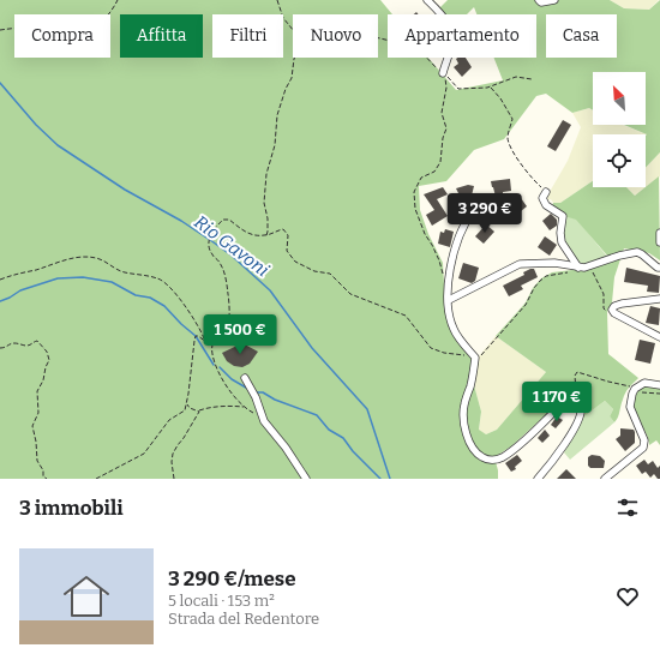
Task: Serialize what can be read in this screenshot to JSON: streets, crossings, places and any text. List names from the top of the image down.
{
  "water": ["Rio Gavoni"],
  "north": "top left",
  "page": {
    "chip": [
      "Compra",
      "Affitta",
      "Filtri",
      "Nuovo",
      "Appartamento",
      "Casa"
    ],
    "price": ["3 290 €", "1 500 €", "1 170 €"],
    "heading": "3 immobili",
    "list": [
      {
        "name": "3 290 €/mese",
        "note": "5 locali · 153 m² · Strada del Redentore"
      }
    ]
  }
}
